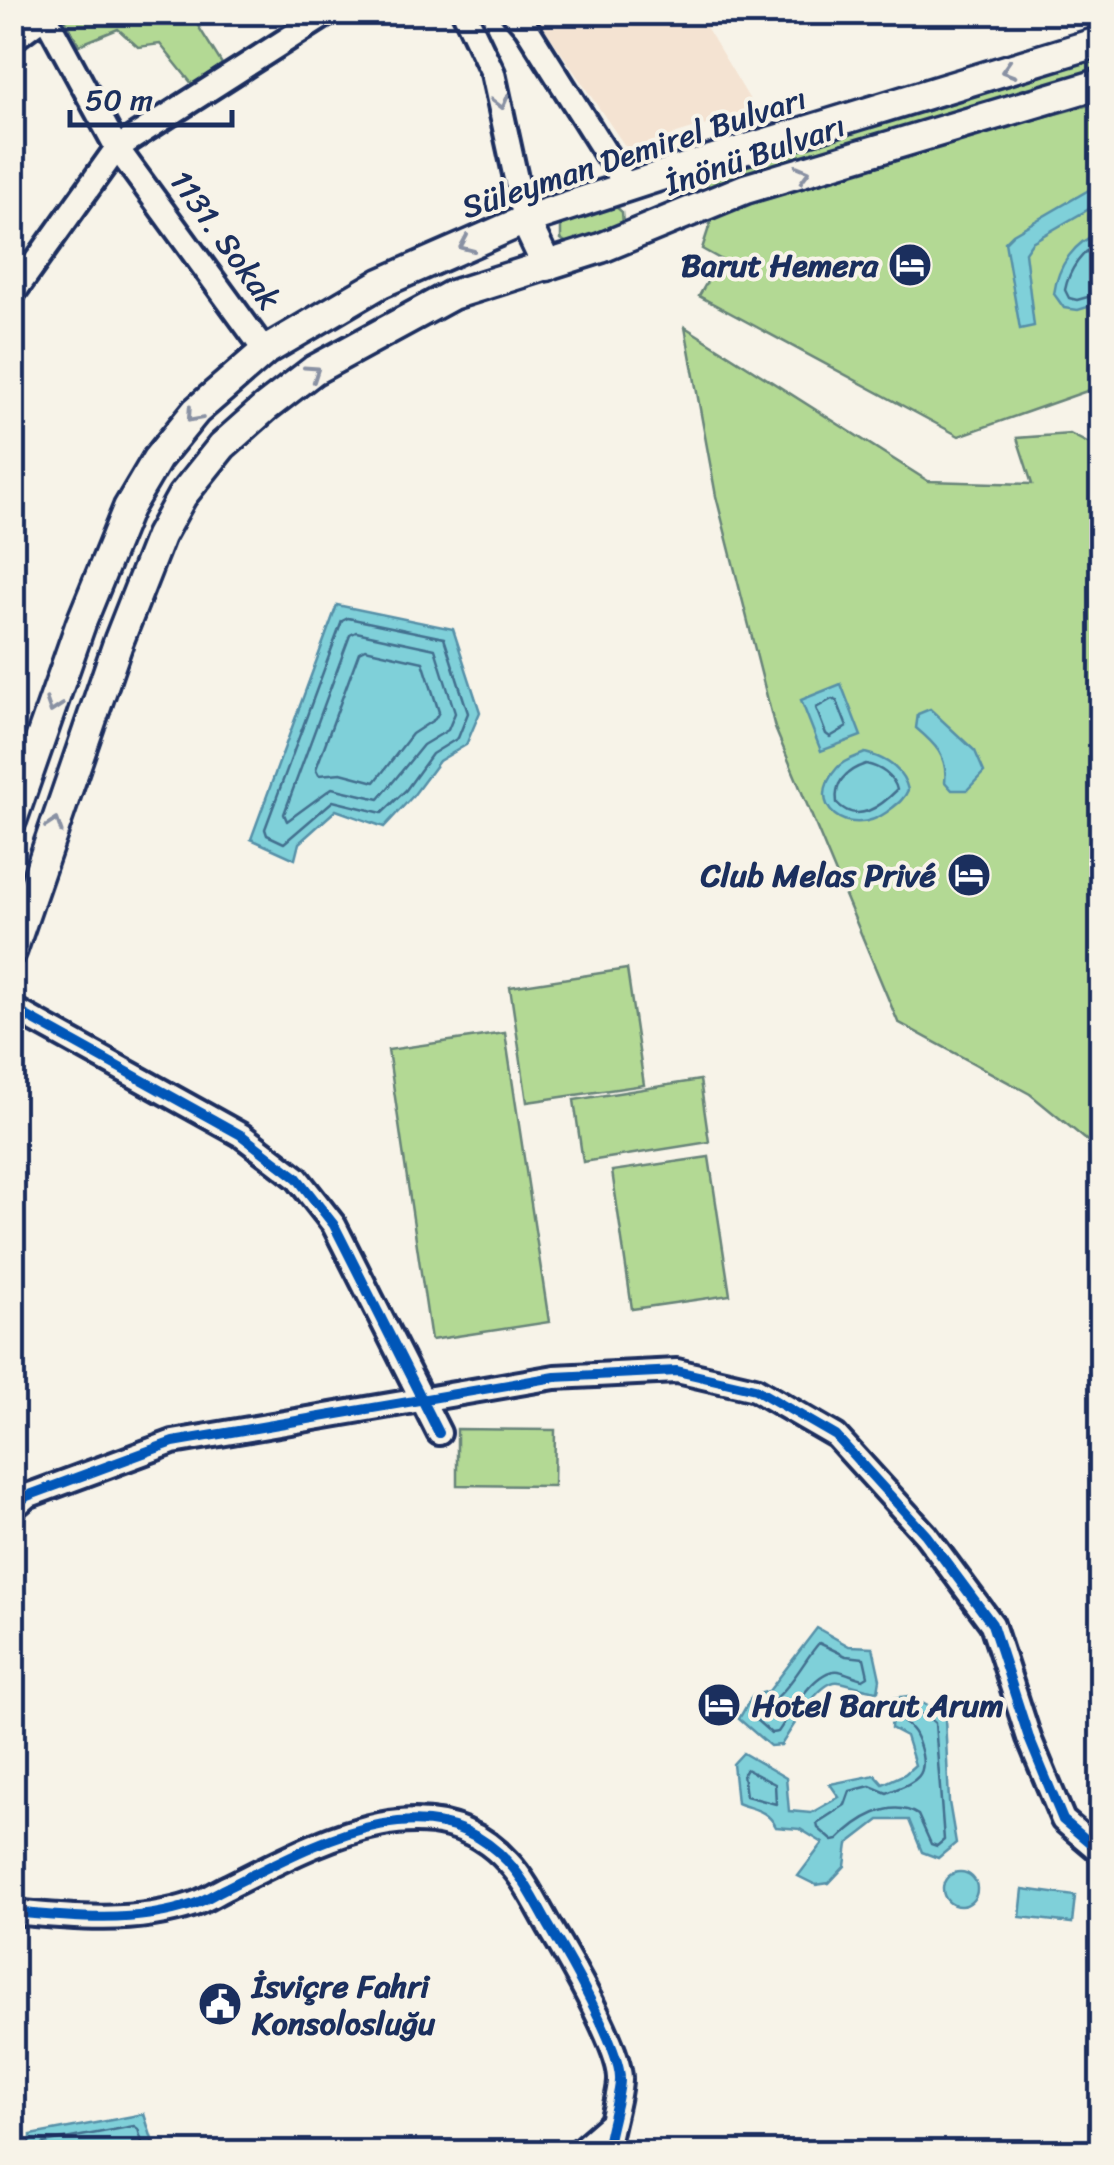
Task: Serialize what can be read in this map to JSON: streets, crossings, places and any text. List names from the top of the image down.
{
  "streets": {
    "main road": ["Süleyman Demirel Bulvarı", "İnönü Bulvarı"],
    "street": ["1131. Sokak"]
  },
  "crossings": [
    ["Süleyman Demirel Bulvarı", "1131. Sokak"]
  ],
  "one_way": ["İnönü Bulvarı"],
  "places": {
    "hotel": ["Barut Hemera", "Club Melas Privé", "Hotel Barut Arum"],
    "public building": ["İsviçre Fahri Konsolosluğu"]
  },
  "scale_bar": "50 m"
}
